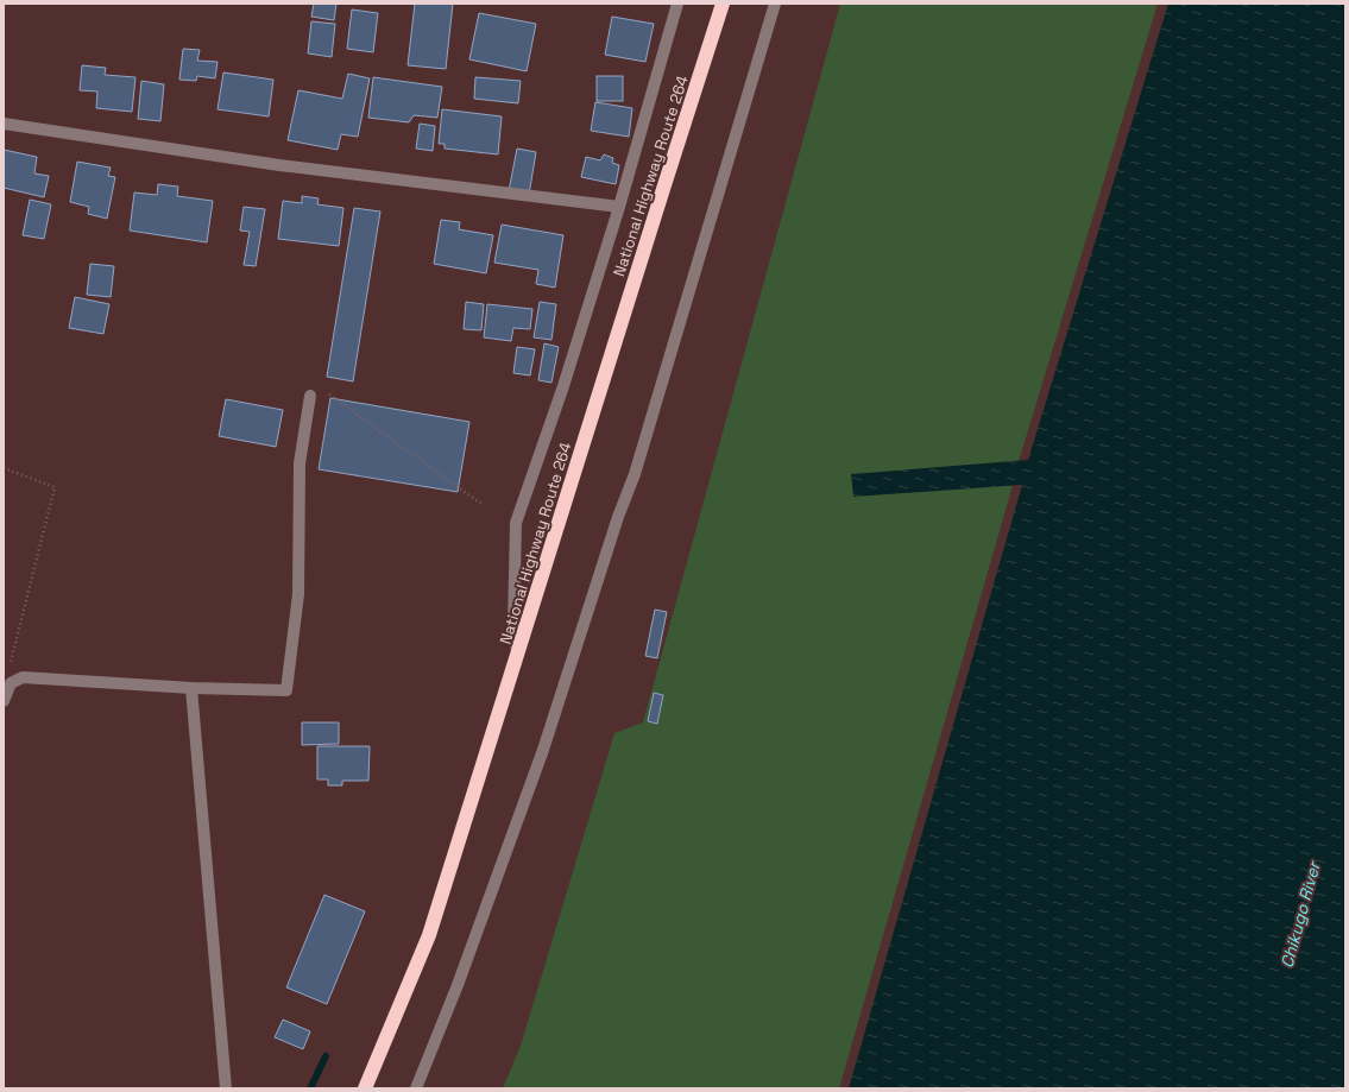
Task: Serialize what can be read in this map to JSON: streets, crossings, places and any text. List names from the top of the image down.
{
  "streets": {
    "highway": ["National Highway Route 264"]
  },
  "water": ["Chikugo River"]
}
